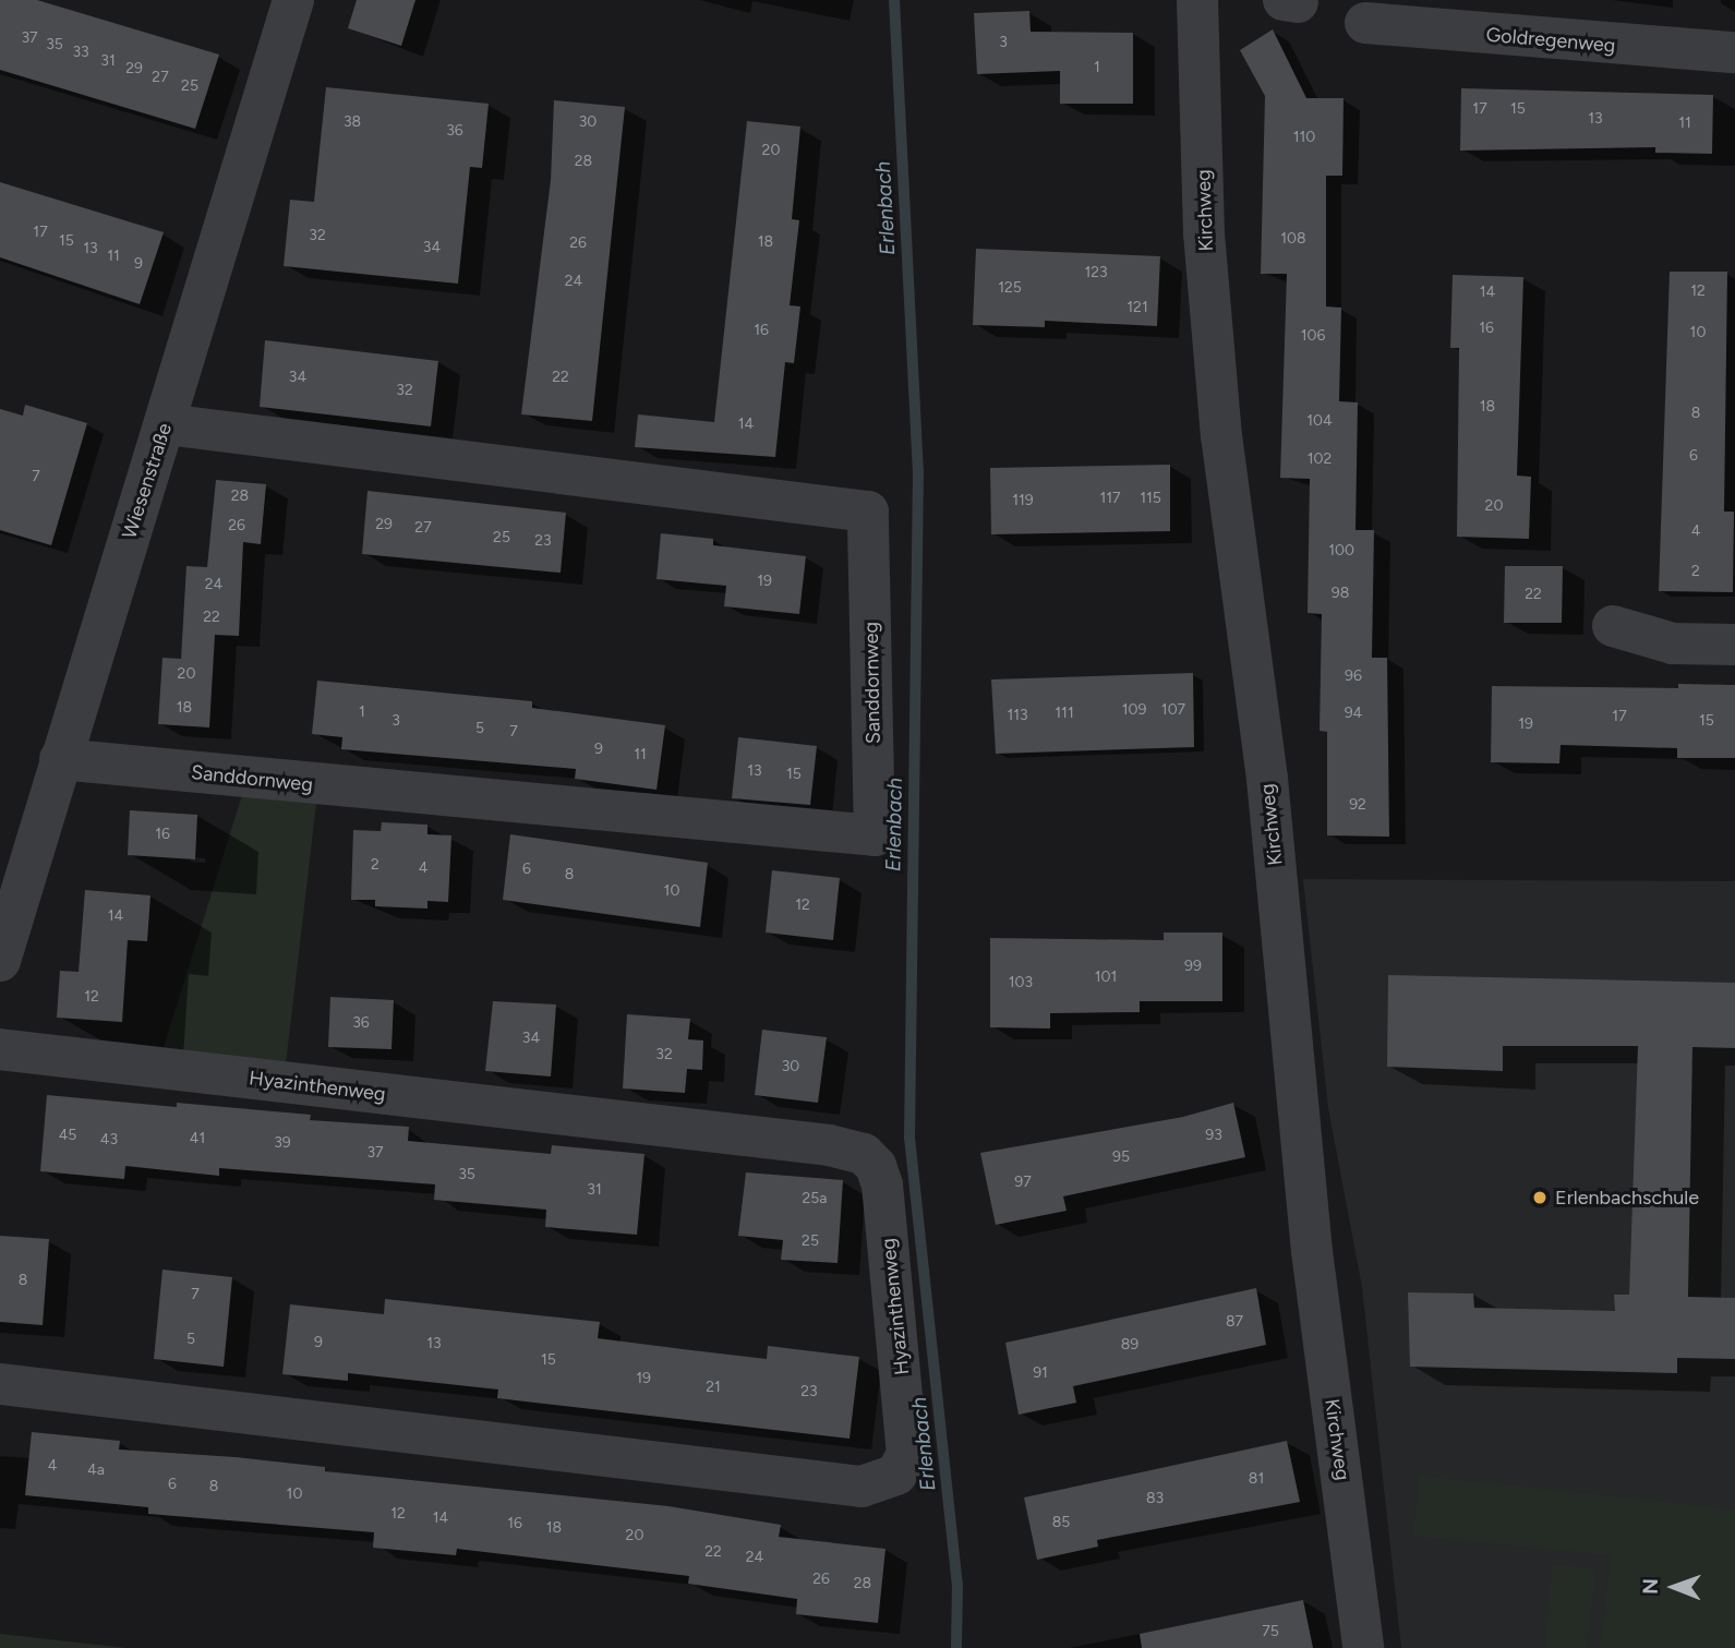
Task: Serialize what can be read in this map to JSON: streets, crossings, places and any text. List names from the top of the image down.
{
  "streets": {
    "street": [
      "Goldregenweg",
      "Kirchweg",
      "Wiesenstraße",
      "Sanddornweg",
      "Hyazinthenweg"
    ]
  },
  "crossings": [
    ["Wiesenstraße", "Sanddornweg"]
  ],
  "water": ["Erlenbach"],
  "places": ["Erlenbachschule"],
  "house_numbers": [
    "37",
    "3",
    "35",
    "33",
    "31",
    "1",
    "29",
    "27",
    "25",
    "17",
    "15",
    "13",
    "38",
    "30",
    "11",
    "36",
    "110",
    "20",
    "28",
    "17",
    "32",
    "108",
    "15",
    "18",
    "26",
    "34",
    "13",
    "11",
    "9",
    "123",
    "24",
    "125",
    "12",
    "14",
    "121",
    "16",
    "16",
    "10",
    "106",
    "34",
    "22",
    "32",
    "18",
    "8",
    "104",
    "14",
    "6",
    "102",
    "7",
    "28",
    "117",
    "115",
    "119",
    "20",
    "29",
    "26",
    "27",
    "4",
    "25",
    "23",
    "100",
    "2",
    "19",
    "24",
    "98",
    "22",
    "22",
    "20",
    "96",
    "18",
    "109",
    "107",
    "1",
    "111",
    "94",
    "113",
    "17",
    "3",
    "15",
    "19",
    "5",
    "7",
    "9",
    "11",
    "13",
    "15",
    "92",
    "16",
    "2",
    "4",
    "6",
    "8",
    "10",
    "12",
    "14",
    "99",
    "101",
    "103",
    "12",
    "36",
    "34",
    "32",
    "30",
    "45",
    "93",
    "41",
    "43",
    "39",
    "37",
    "95",
    "35",
    "97",
    "31",
    "25a",
    "25",
    "8",
    "7",
    "87",
    "5",
    "9",
    "13",
    "89",
    "15",
    "91",
    "19",
    "21",
    "23",
    "4",
    "4a",
    "81",
    "6",
    "8",
    "10",
    "83",
    "12",
    "14",
    "85",
    "16",
    "18",
    "20",
    "22",
    "24",
    "26",
    "28",
    "75"
  ],
  "north": "left"
}
